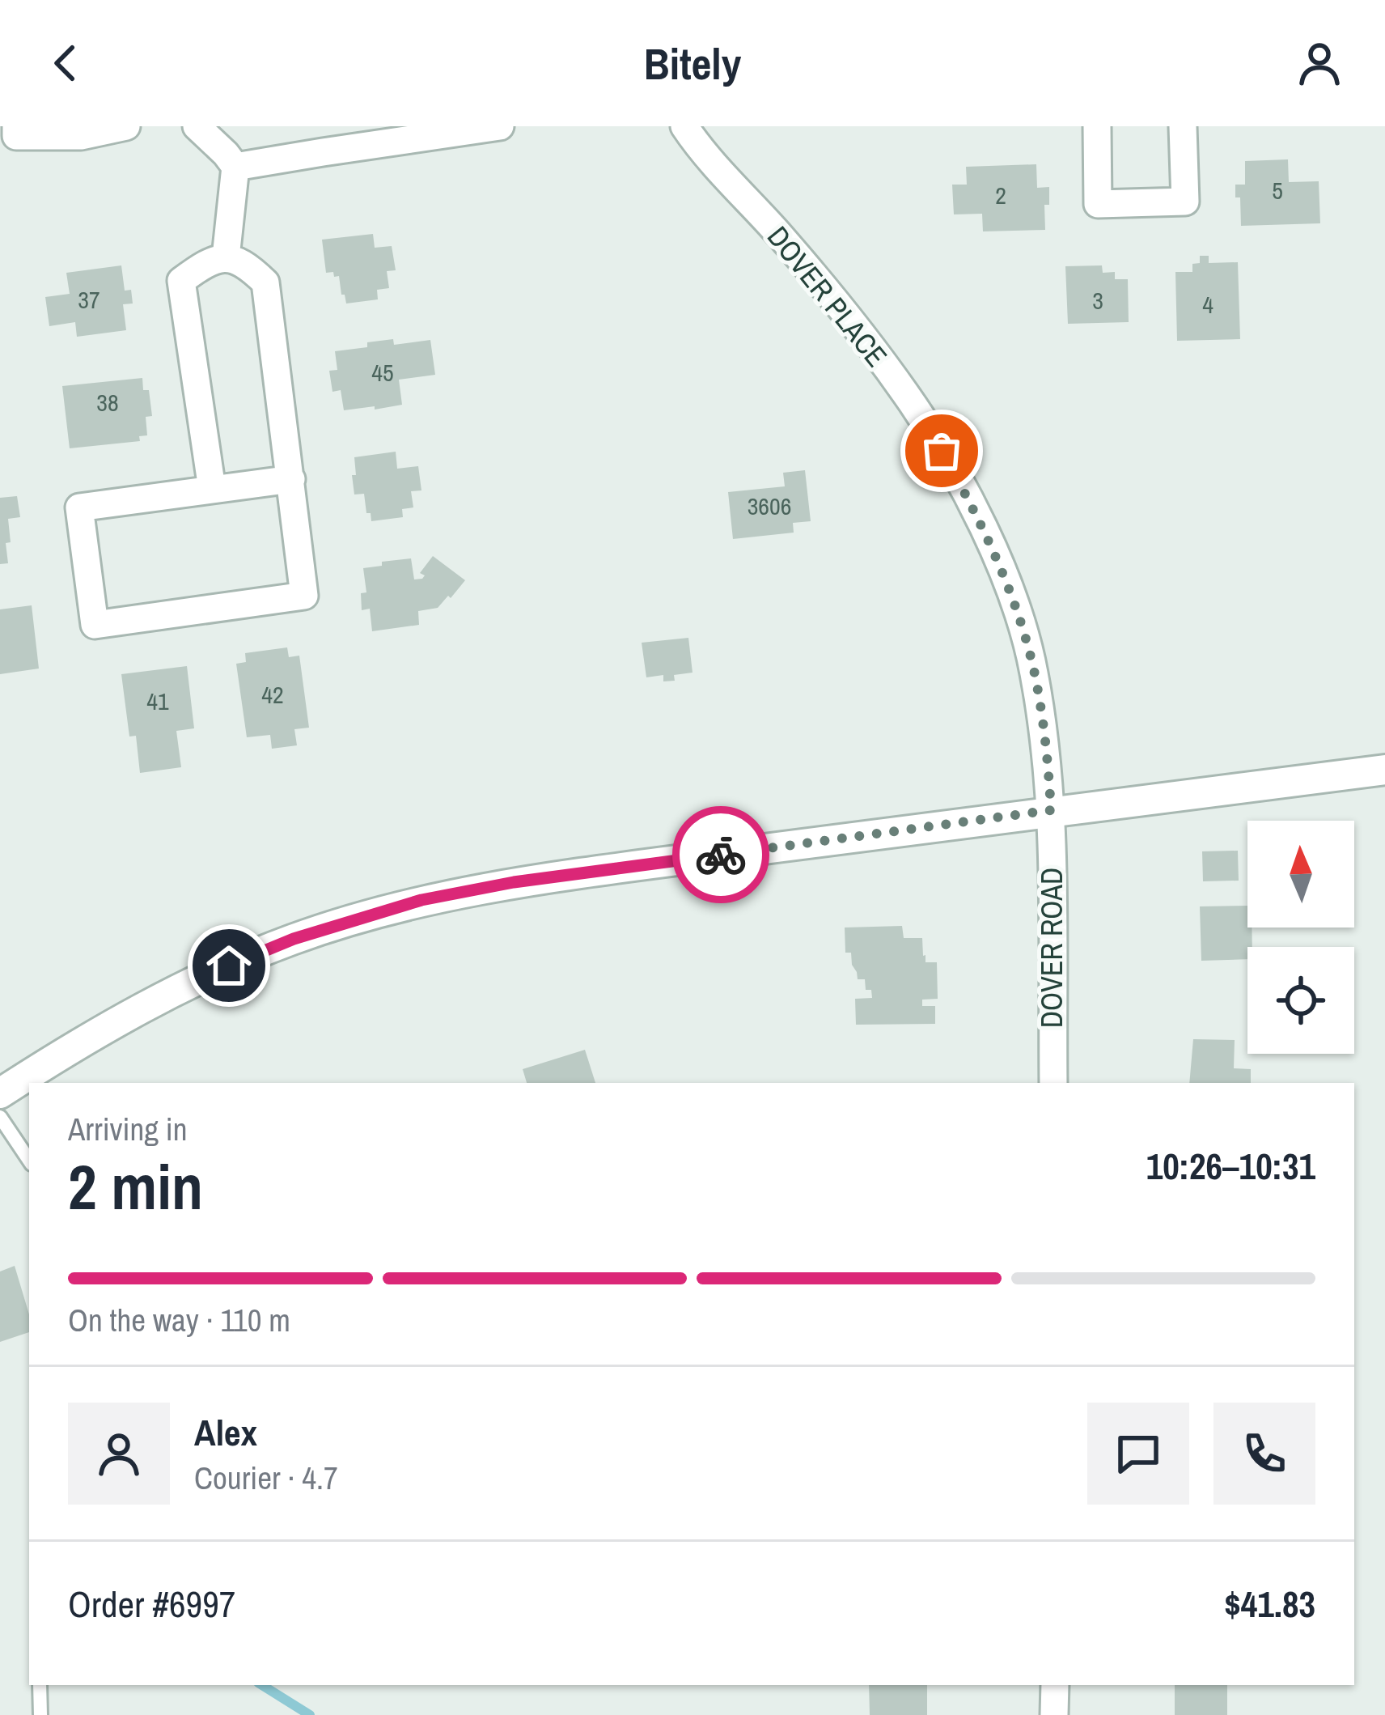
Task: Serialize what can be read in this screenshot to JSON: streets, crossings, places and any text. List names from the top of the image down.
{
  "streets": {
    "street": ["DOVER PLACE", "DOVER ROAD"]
  },
  "crossings": [
    ["DOVER PLACE", "DOVER ROAD"]
  ],
  "house_numbers": [
    "5",
    "2",
    "37",
    "3",
    "4",
    "45",
    "38",
    "3606",
    "42",
    "41"
  ],
  "north": "top",
  "page": {
    "header": "Bitely",
    "heading": ["2 min", "Arriving in", "10:26–10:31"],
    "panel": [
      "Alex",
      "Courier · 4.7",
      "Order #6997",
      "$41.83"
    ],
    "bar": "On the way · 110 m"
  }
}
